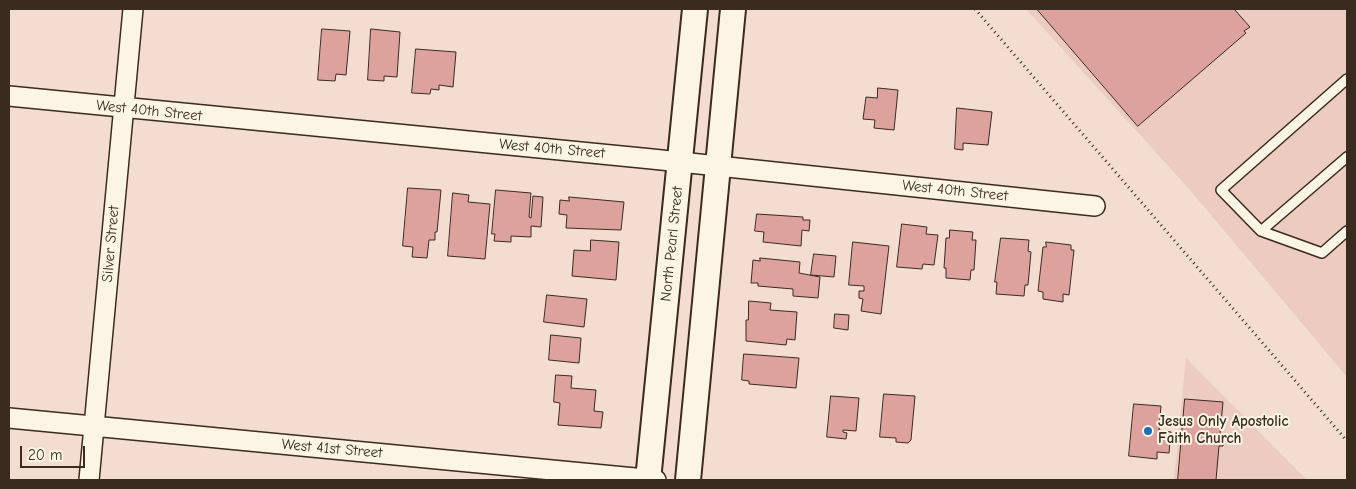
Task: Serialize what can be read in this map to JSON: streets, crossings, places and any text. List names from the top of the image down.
{
  "streets": {
    "street": [
      "West 40th Street",
      "Silver Street",
      "North Pearl Street",
      "West 41st Street"
    ]
  },
  "crossings": [
    ["West 40th Street", "Silver Street"],
    ["West 40th Street", "North Pearl Street"],
    ["Silver Street", "West 41st Street"],
    ["North Pearl Street", "West 41st Street"]
  ],
  "places": ["Jesus Only Apostolic Faith Church"],
  "scale_bar": "20 m"
}
